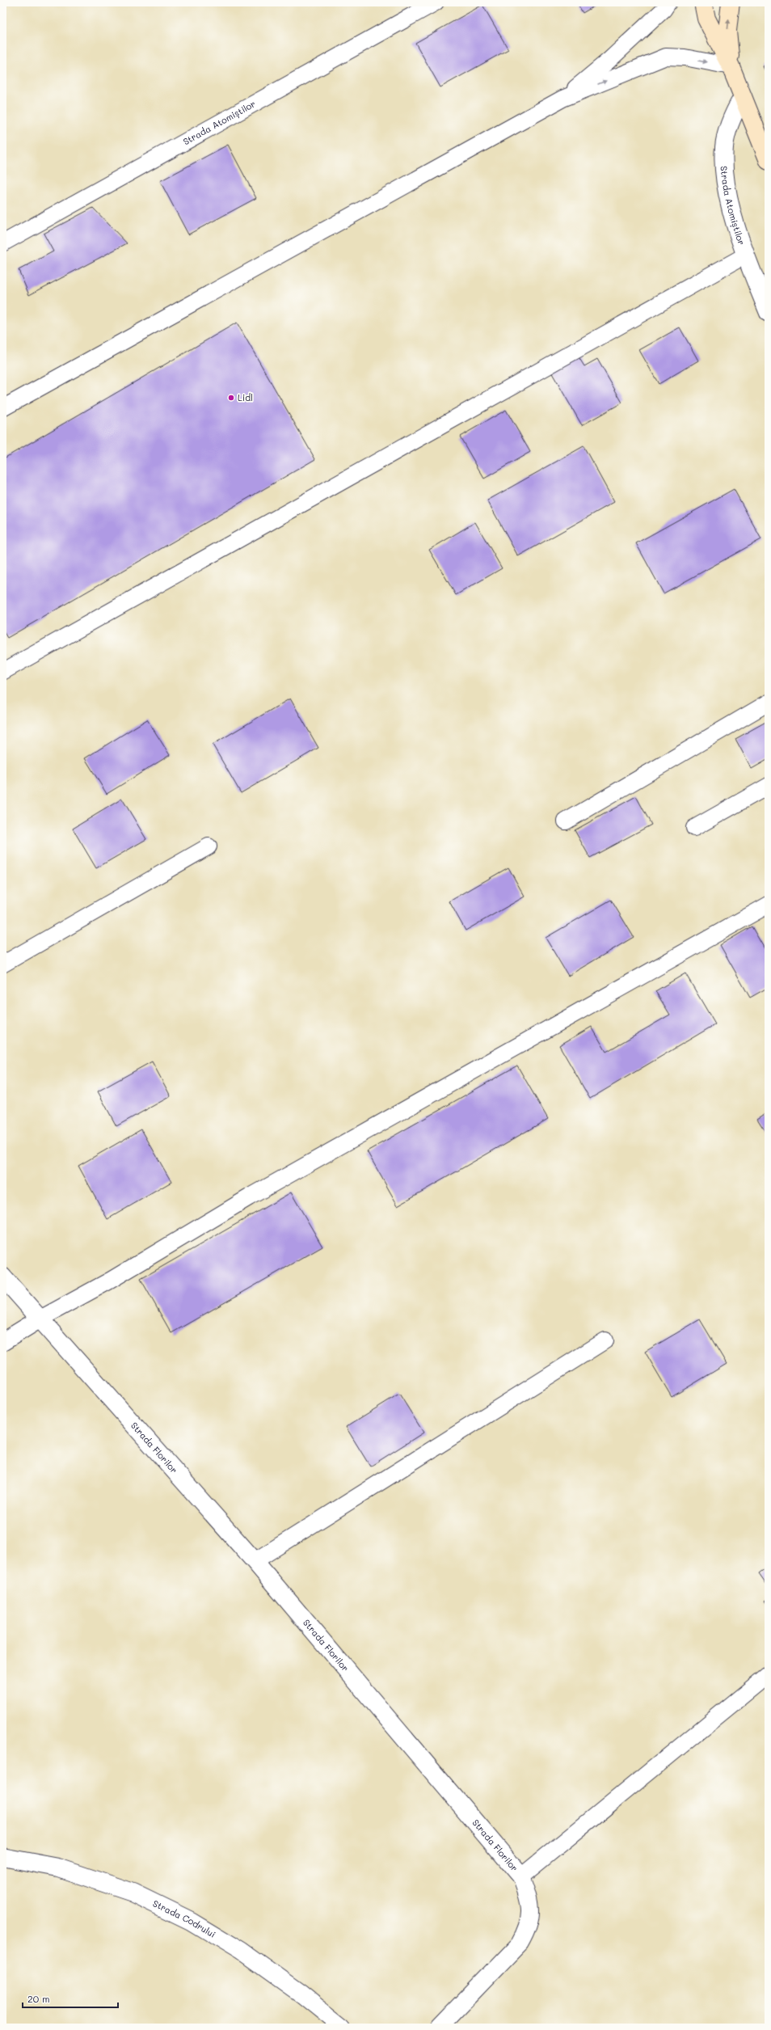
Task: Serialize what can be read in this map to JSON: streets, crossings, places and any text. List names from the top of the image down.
{
  "streets": {
    "street": ["Strada Atomiștilor", "Strada Florilor", "Strada Codrului"]
  },
  "places": ["Lidl"],
  "scale_bar": "20 m"
}
